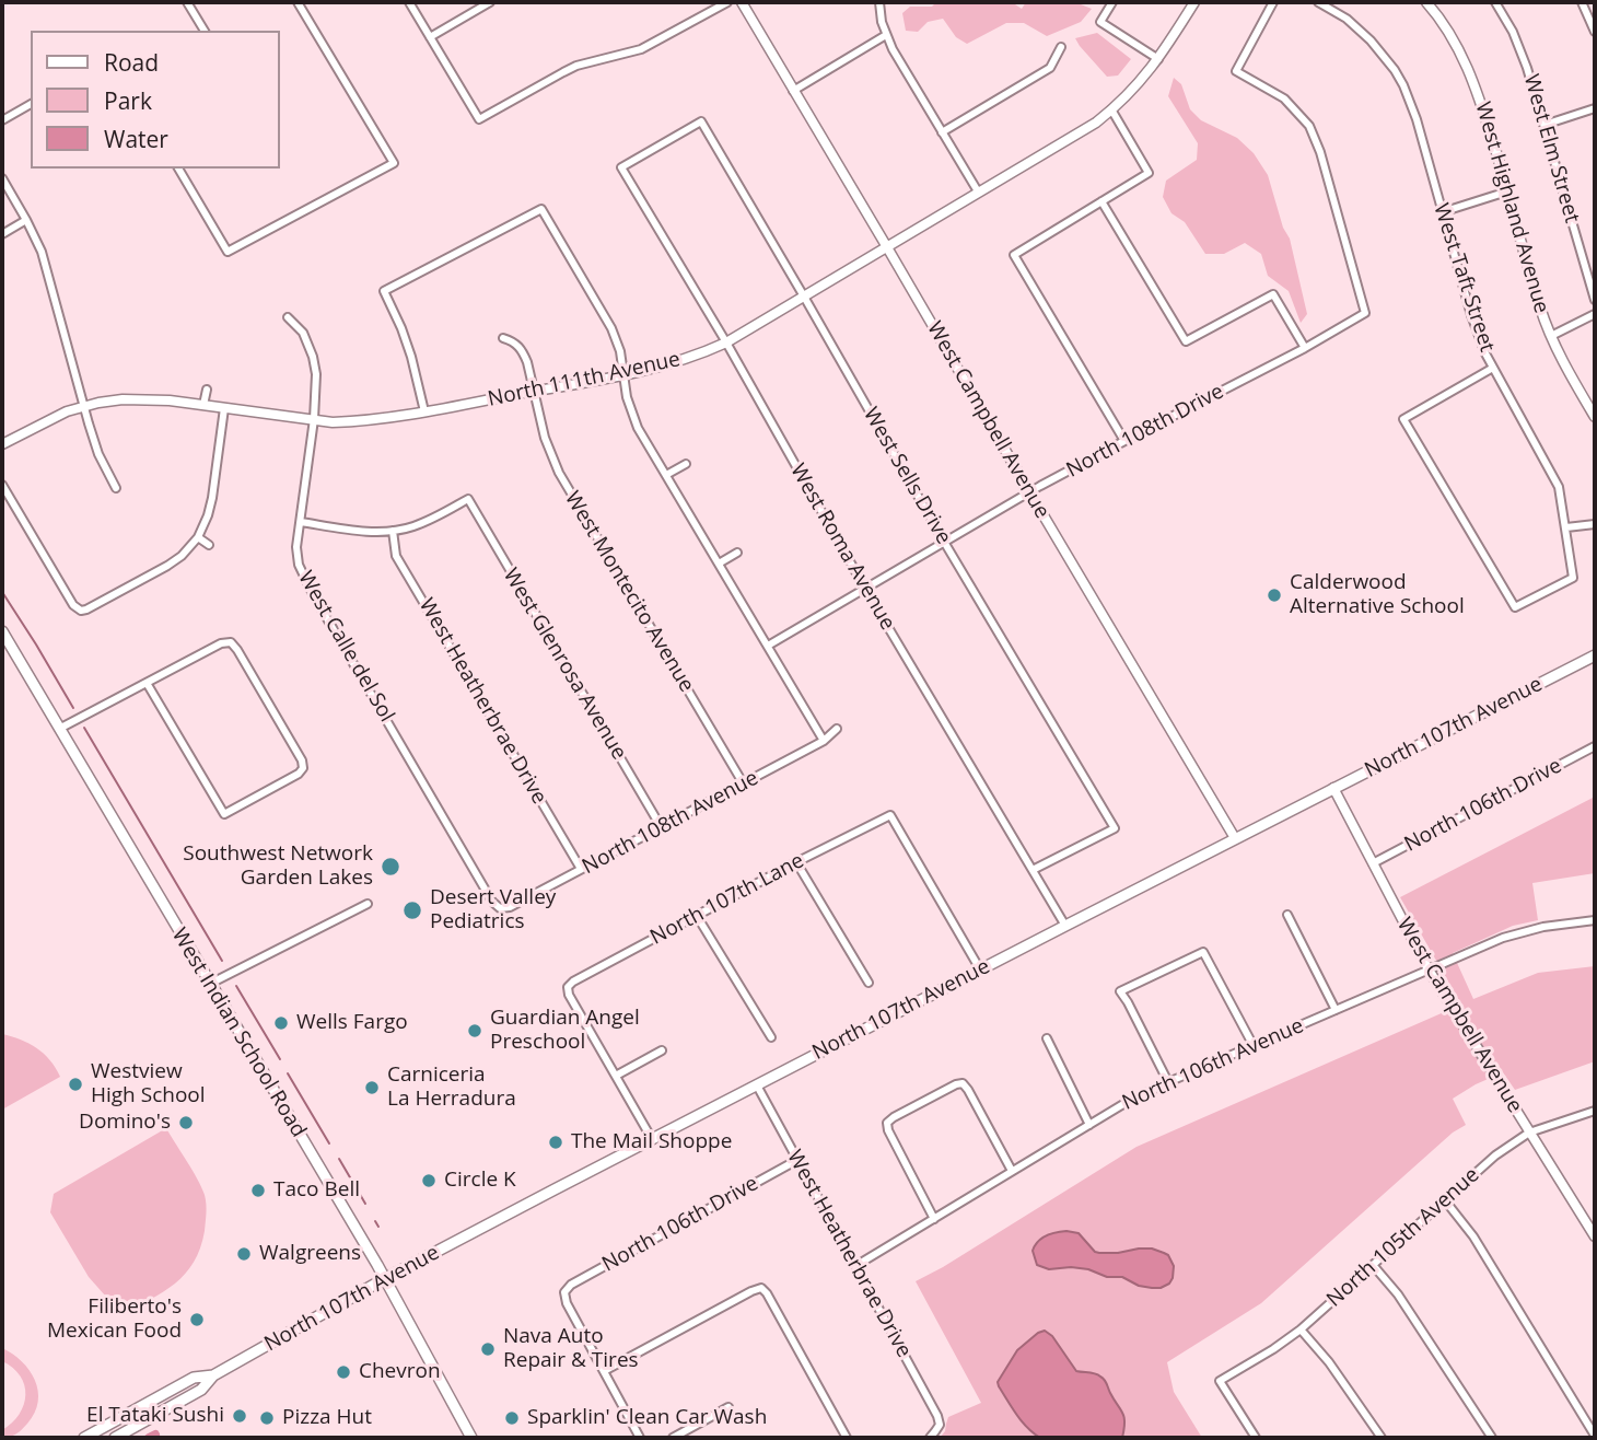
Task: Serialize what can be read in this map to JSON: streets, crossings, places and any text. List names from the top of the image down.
{
  "streets": {
    "main road": ["North 107th Avenue", "West Indian School Road"],
    "street": [
      "West Elm Street",
      "West Highland Avenue",
      "West Taft Street",
      "North 111th Avenue",
      "West Campbell Avenue",
      "North 108th Drive",
      "West Sells Drive",
      "West Roma Avenue",
      "West Montecito Avenue",
      "West Calle del Sol",
      "West Glenrosa Avenue",
      "West Heatherbrae Drive",
      "North 106th Drive",
      "North 108th Avenue",
      "North 107th Lane",
      "North 106th Avenue",
      "North 105th Avenue"
    ]
  },
  "crossings": [
    ["North 111th Avenue", "West Campbell Avenue"],
    ["North 111th Avenue", "West Sells Drive"],
    ["North 111th Avenue", "West Roma Avenue"],
    ["North 111th Avenue", "West Montecito Avenue"],
    ["North 111th Avenue", "West Calle del Sol"],
    ["West Campbell Avenue", "North 108th Drive"],
    ["West Campbell Avenue", "North 107th Avenue"],
    ["West Campbell Avenue", "North 106th Drive"],
    ["West Campbell Avenue", "North 106th Avenue"],
    ["West Campbell Avenue", "North 105th Avenue"],
    ["North 108th Drive", "West Sells Drive"],
    ["North 108th Drive", "West Roma Avenue"],
    ["West Sells Drive", "West Roma Avenue"],
    ["West Roma Avenue", "North 107th Avenue"],
    ["West Montecito Avenue", "North 108th Avenue"],
    ["West Calle del Sol", "North 108th Avenue"],
    ["West Glenrosa Avenue", "West Heatherbrae Drive"],
    ["West Glenrosa Avenue", "North 108th Avenue"],
    ["West Heatherbrae Drive", "North 107th Avenue"],
    ["West Heatherbrae Drive", "North 106th Drive"],
    ["West Heatherbrae Drive", "North 108th Avenue"],
    ["West Heatherbrae Drive", "North 106th Avenue"],
    ["North 107th Avenue", "North 107th Lane"],
    ["North 107th Avenue", "West Indian School Road"]
  ],
  "places": [
    "Calderwood Alternative School",
    "Southwest Network Garden Lakes",
    "Desert Valley Pediatrics",
    "Wells Fargo",
    "Guardian Angel Preschool",
    "Westview High School",
    "Carniceria La Herradura",
    "Domino's",
    "The Mail Shoppe",
    "Circle K",
    "Taco Bell",
    "Walgreens",
    "Filiberto's Mexican Food",
    "Nava Auto Repair & Tires",
    "Chevron",
    "El Tataki Sushi",
    "Pizza Hut",
    "Sparklin' Clean Car Wash"
  ],
  "legend": ["Road", "Park", "Water"]
}
